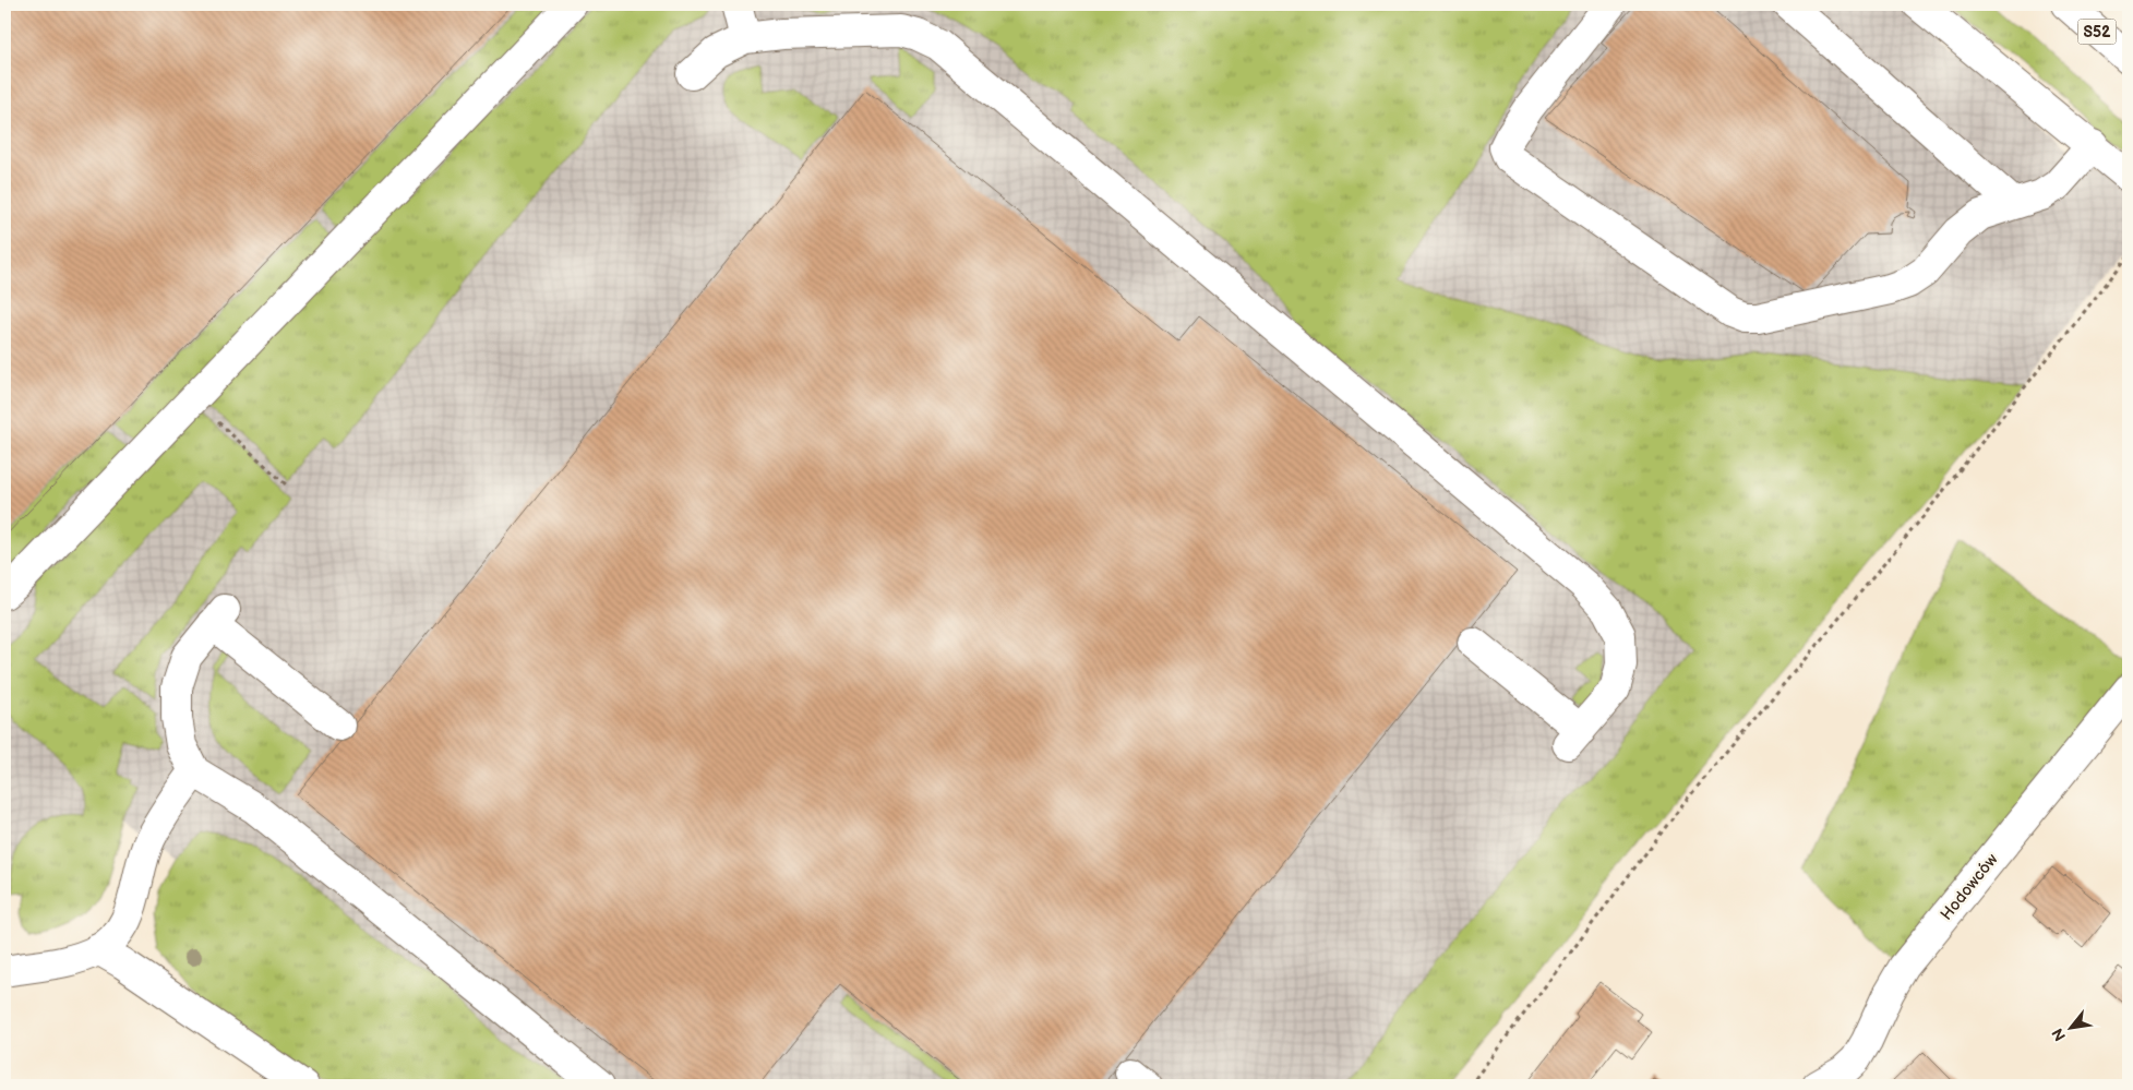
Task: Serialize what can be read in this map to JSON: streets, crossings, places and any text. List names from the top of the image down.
{
  "streets": {
    "main road": ["S52", "Hodowców"]
  },
  "north": "bottom left"
}
